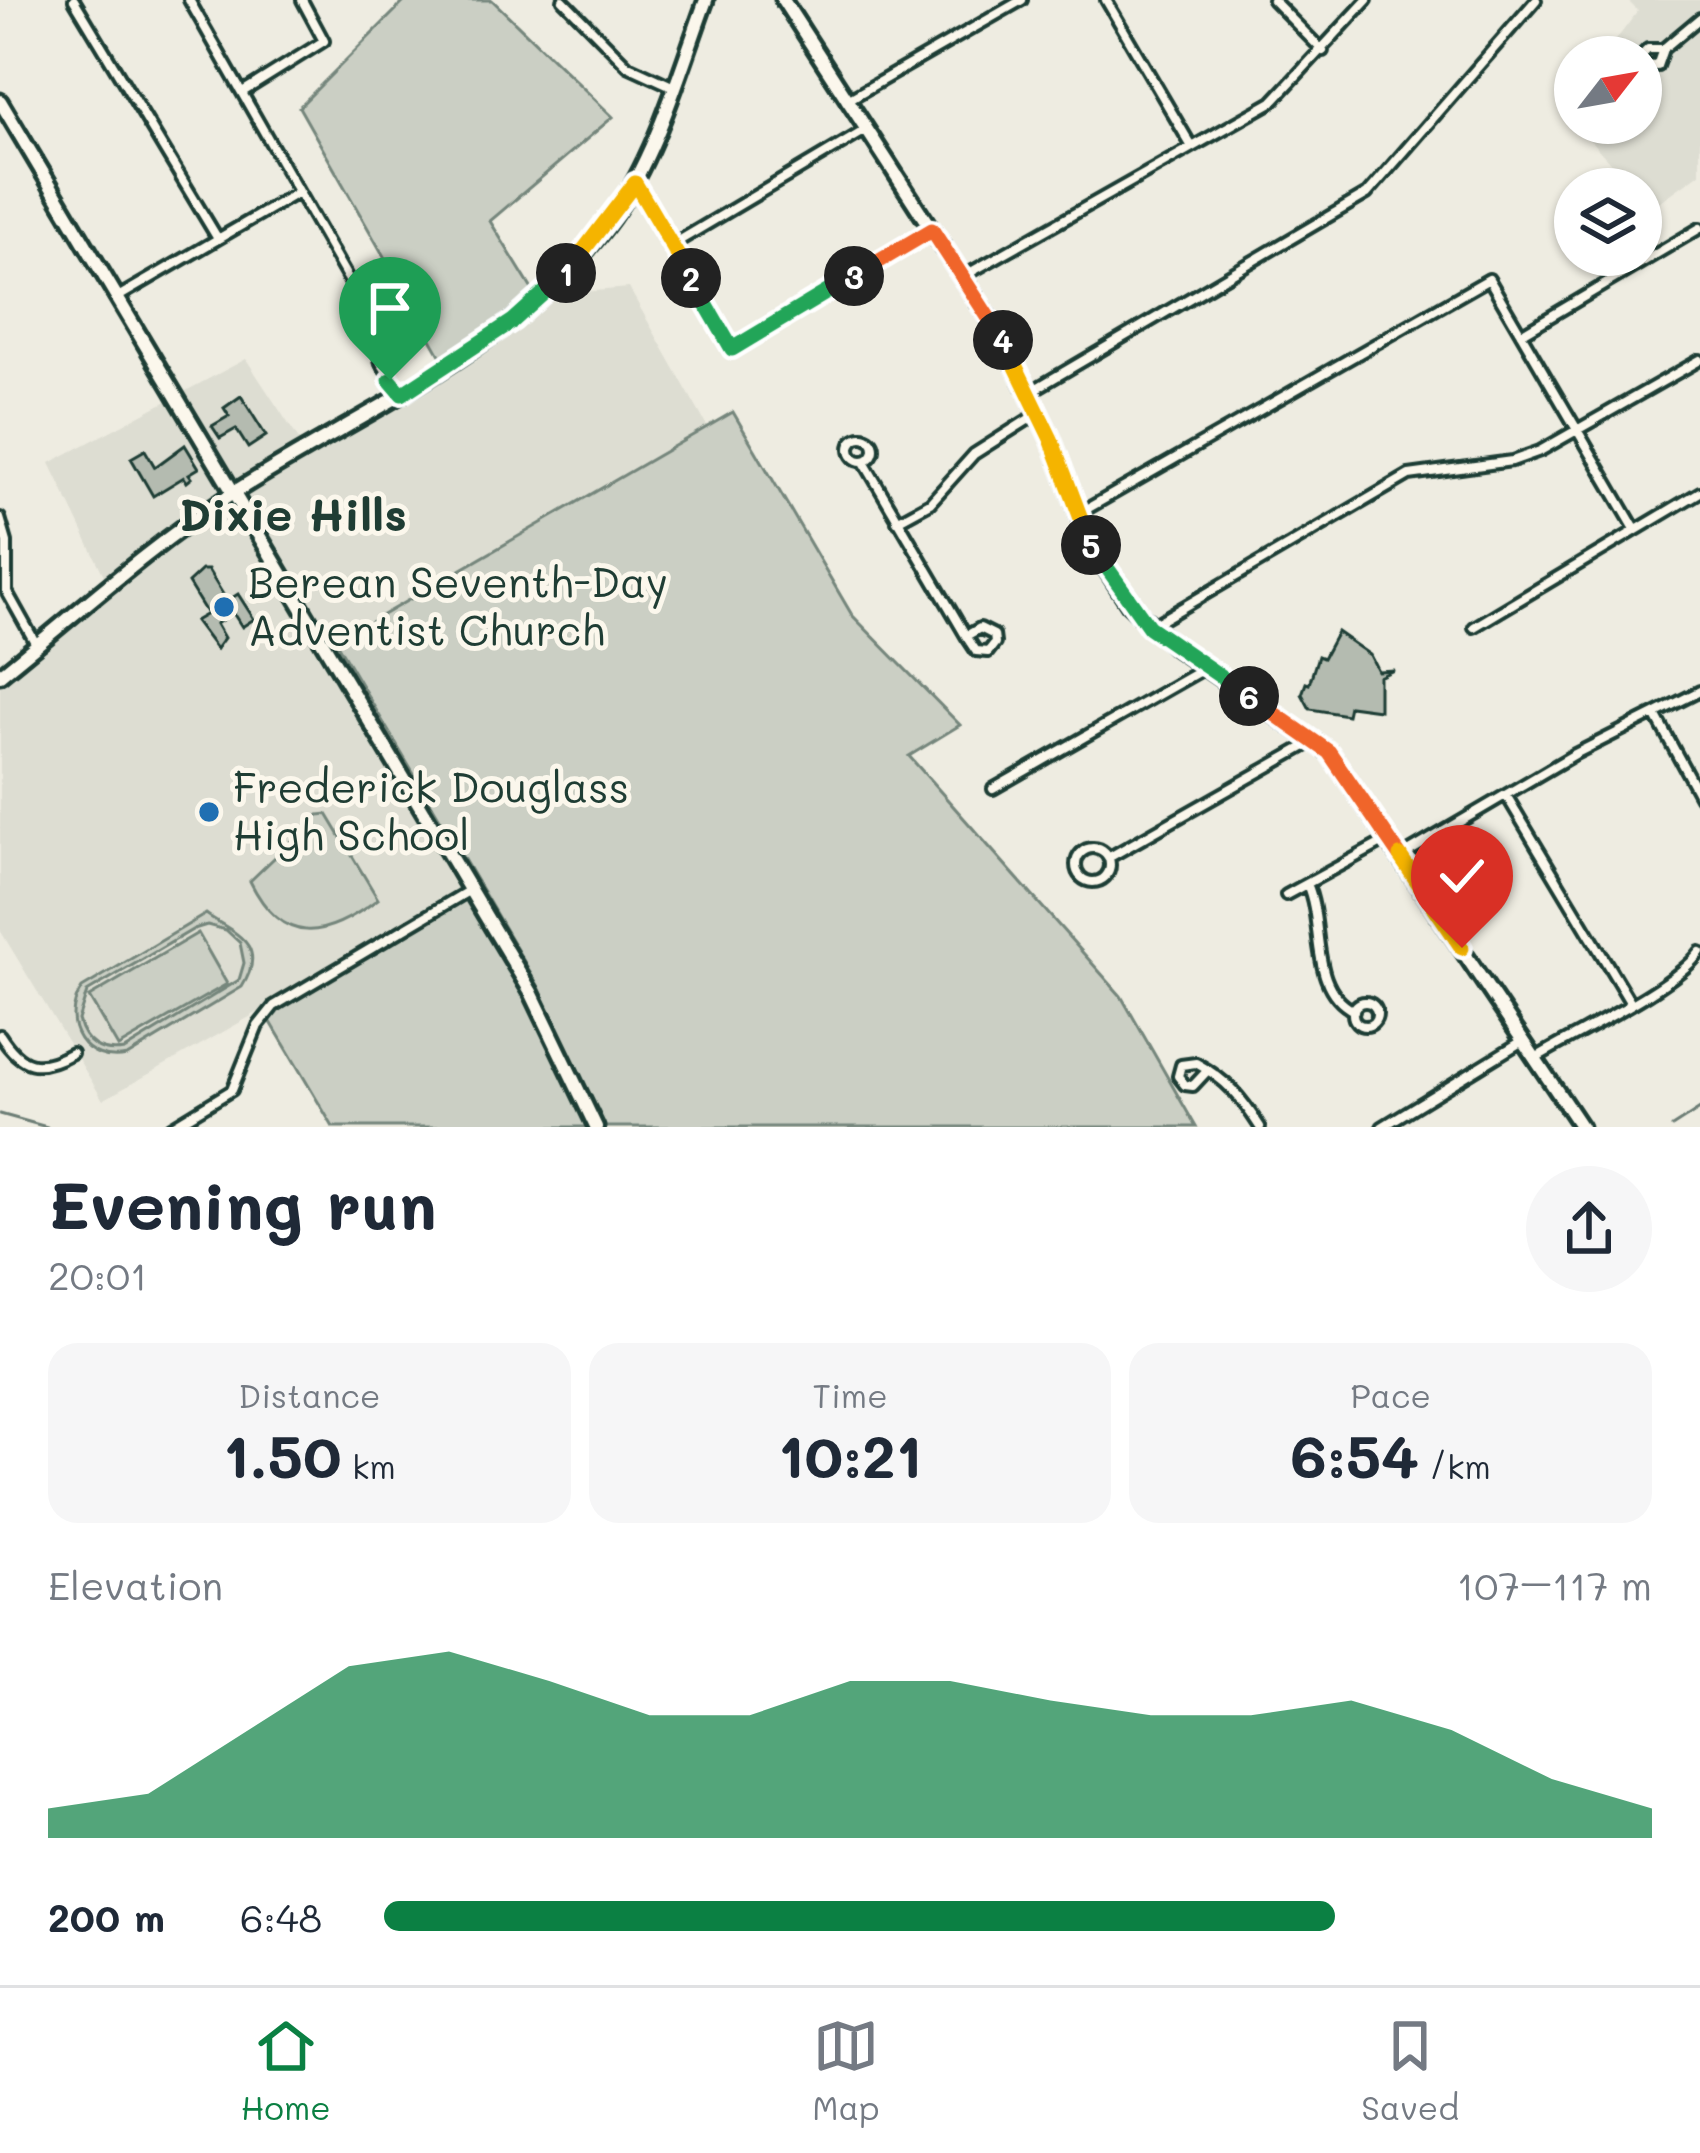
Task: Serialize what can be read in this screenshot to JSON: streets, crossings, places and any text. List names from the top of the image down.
{
  "districts": ["Dixie Hills"],
  "places": ["Berean Seventh-Day Adventist Church", "Frederick Douglass High School"],
  "north": "top right",
  "page": {
    "pins": [
      "1",
      "3",
      "2",
      "4",
      "5",
      "6"
    ],
    "heading": ["Evening run", "20:01"],
    "stats": [
      ["Distance", "1.50 km"],
      ["Time", "10:21"],
      ["Pace", "6:54 /km"]
    ],
    "chart": ["Elevation", "107–117 m"],
    "list": [
      {
        "name": "200 m",
        "note": "6:48"
      }
    ],
    "tabs": ["Home", "Map", "Saved"]
  }
}
